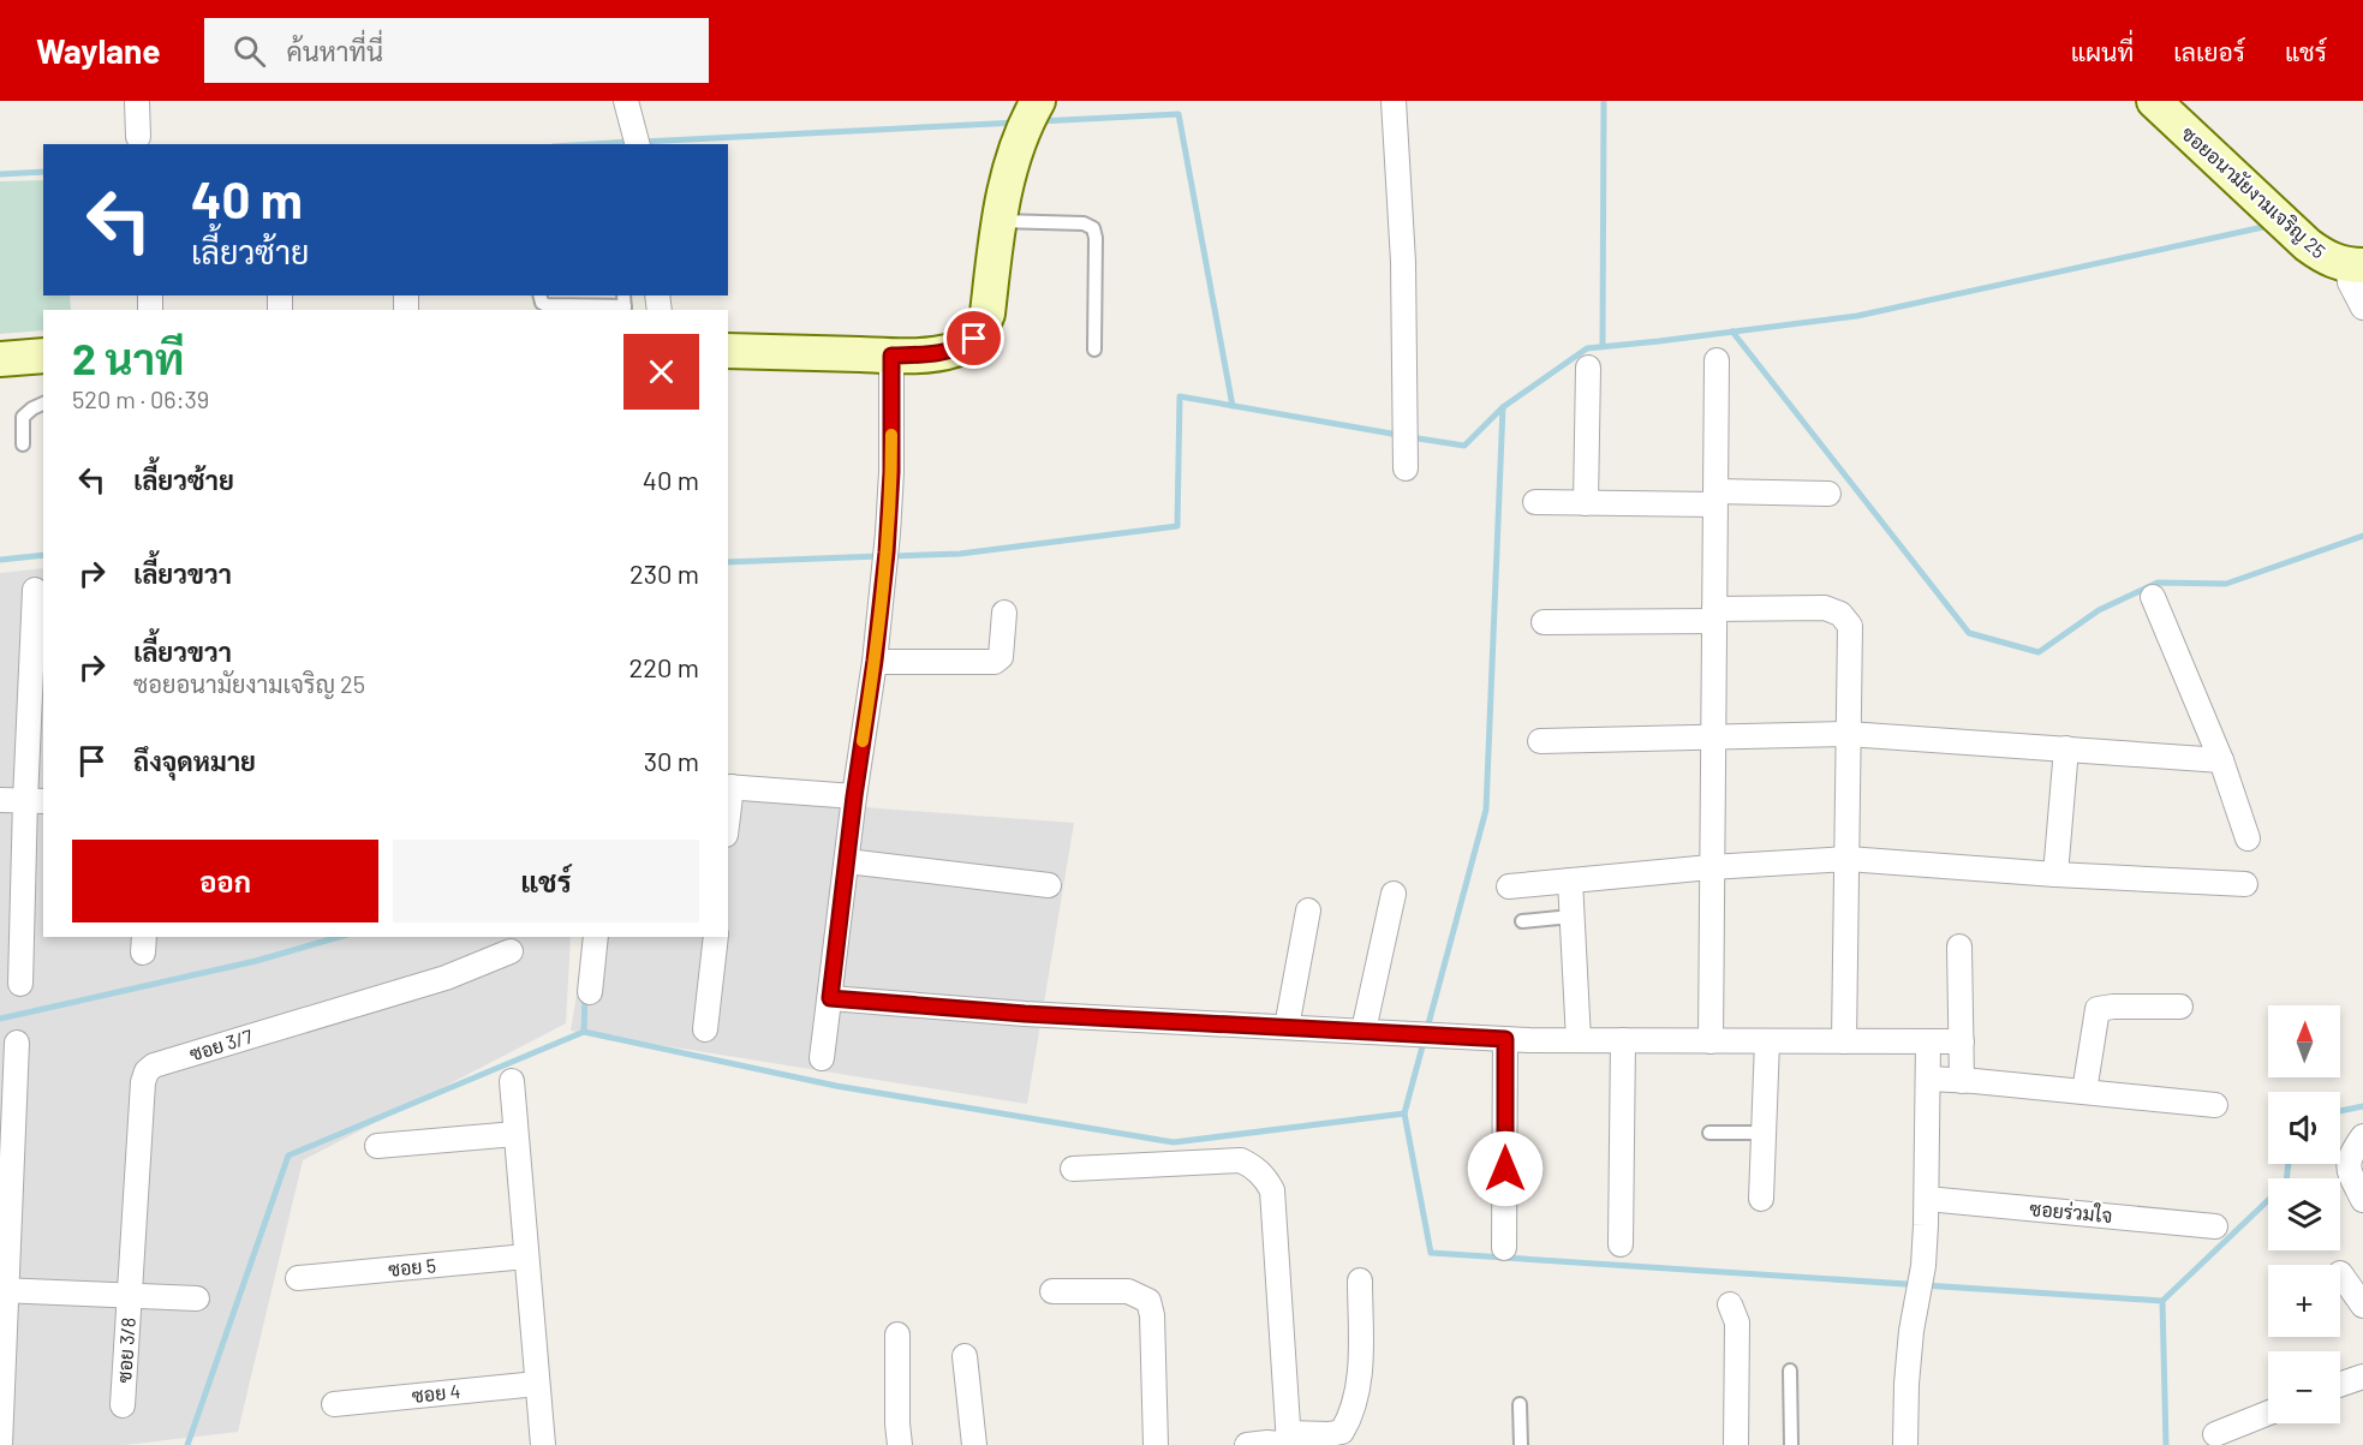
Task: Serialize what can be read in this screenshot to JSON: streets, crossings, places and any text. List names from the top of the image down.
{
  "streets": {
    "street": [
      "ซอยอนามัยงามเจริญ 25",
      "ซอย 3/7",
      "ซอยร่วมใจ",
      "ซอย 5",
      "ซอย 3/8",
      "ซอย 4"
    ]
  },
  "crossings": [
    ["ซอย 3/7", "ซอย 3/8"]
  ],
  "north": "top",
  "page": {
    "header": "Waylane",
    "search": "ค้นหาที่นี่",
    "nav": ["แผนที่", "เลเยอร์", "แชร์"],
    "turn": ["40 m", "เลี้ยวซ้าย"],
    "heading": ["2 นาที", "520 m · 06:39"],
    "list": [
      {
        "name": "เลี้ยวซ้าย",
        "value": "40 m"
      },
      {
        "name": "เลี้ยวขวา",
        "value": "230 m"
      },
      {
        "name": "เลี้ยวขวา",
        "note": "ซอยอนามัยงามเจริญ 25",
        "value": "220 m"
      },
      {
        "name": "ถึงจุดหมาย",
        "value": "30 m"
      }
    ],
    "buttons": ["ออก", "แชร์"],
    "map_buttons": ["+", "−"]
  }
}
